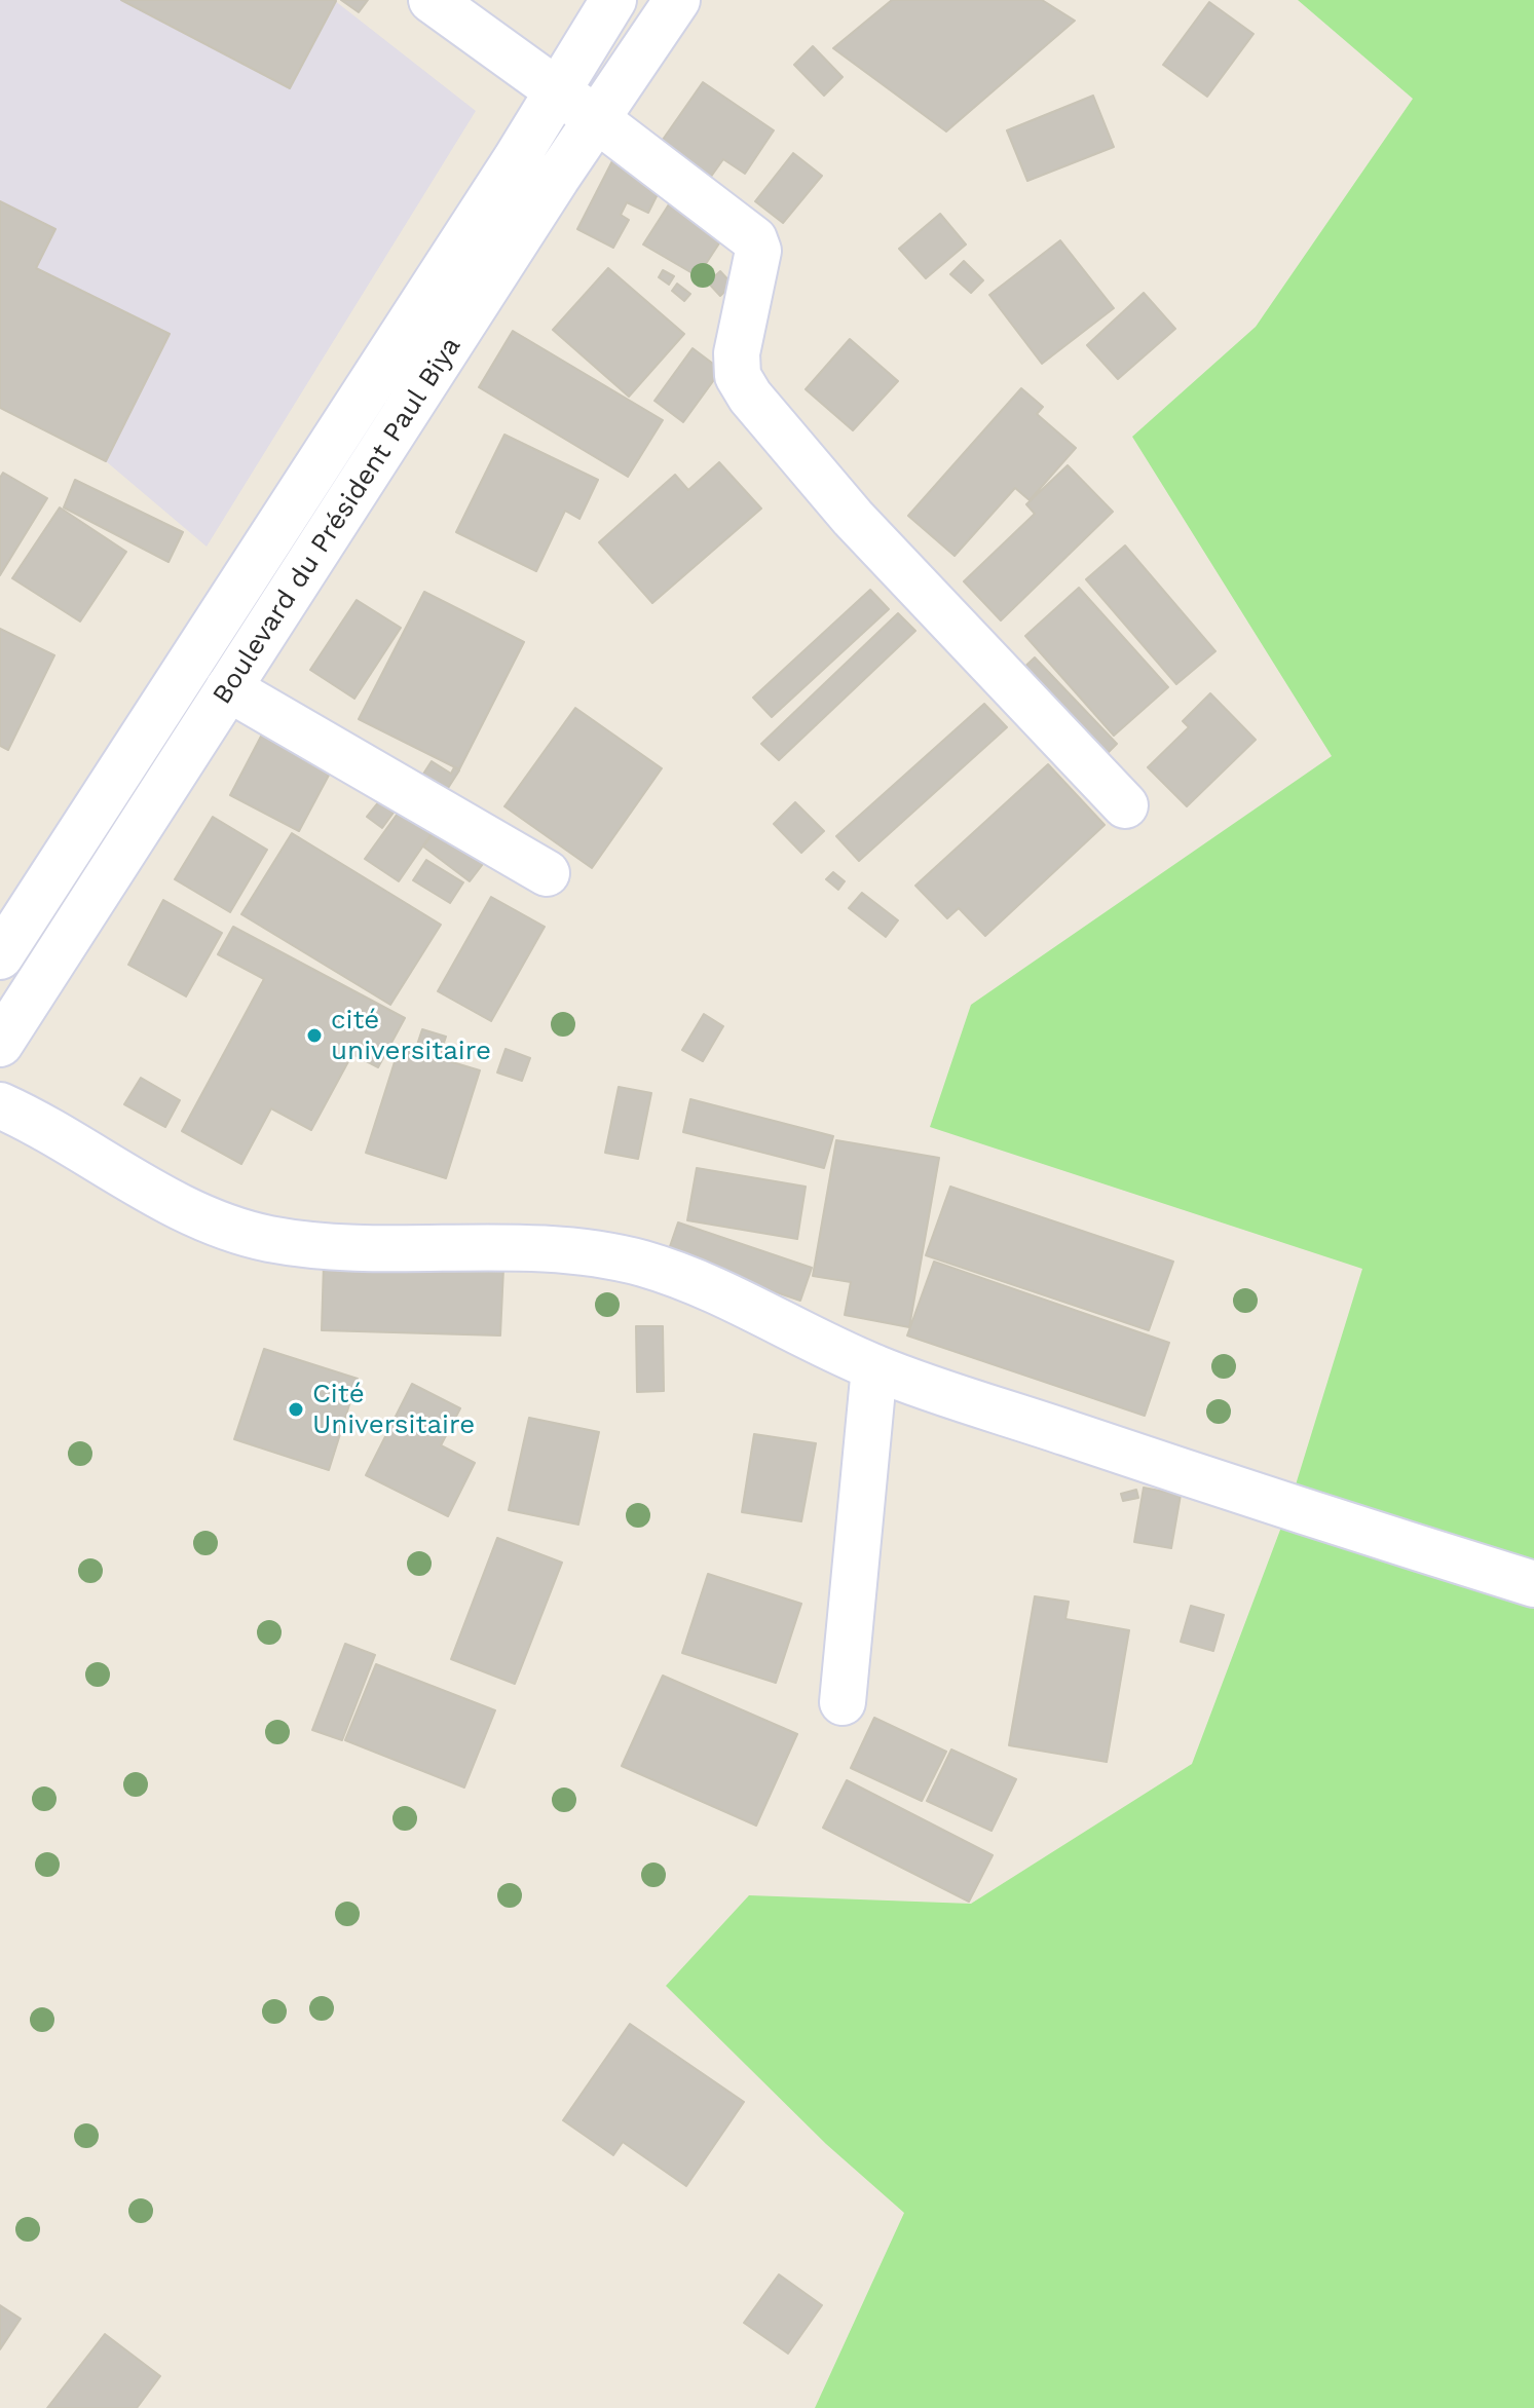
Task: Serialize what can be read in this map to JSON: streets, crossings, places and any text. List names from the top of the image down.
{
  "streets": {
    "street": ["Boulevard du Président Paul Biya"]
  },
  "places": ["cité universitaire", "Cité Universitaire"]
}
